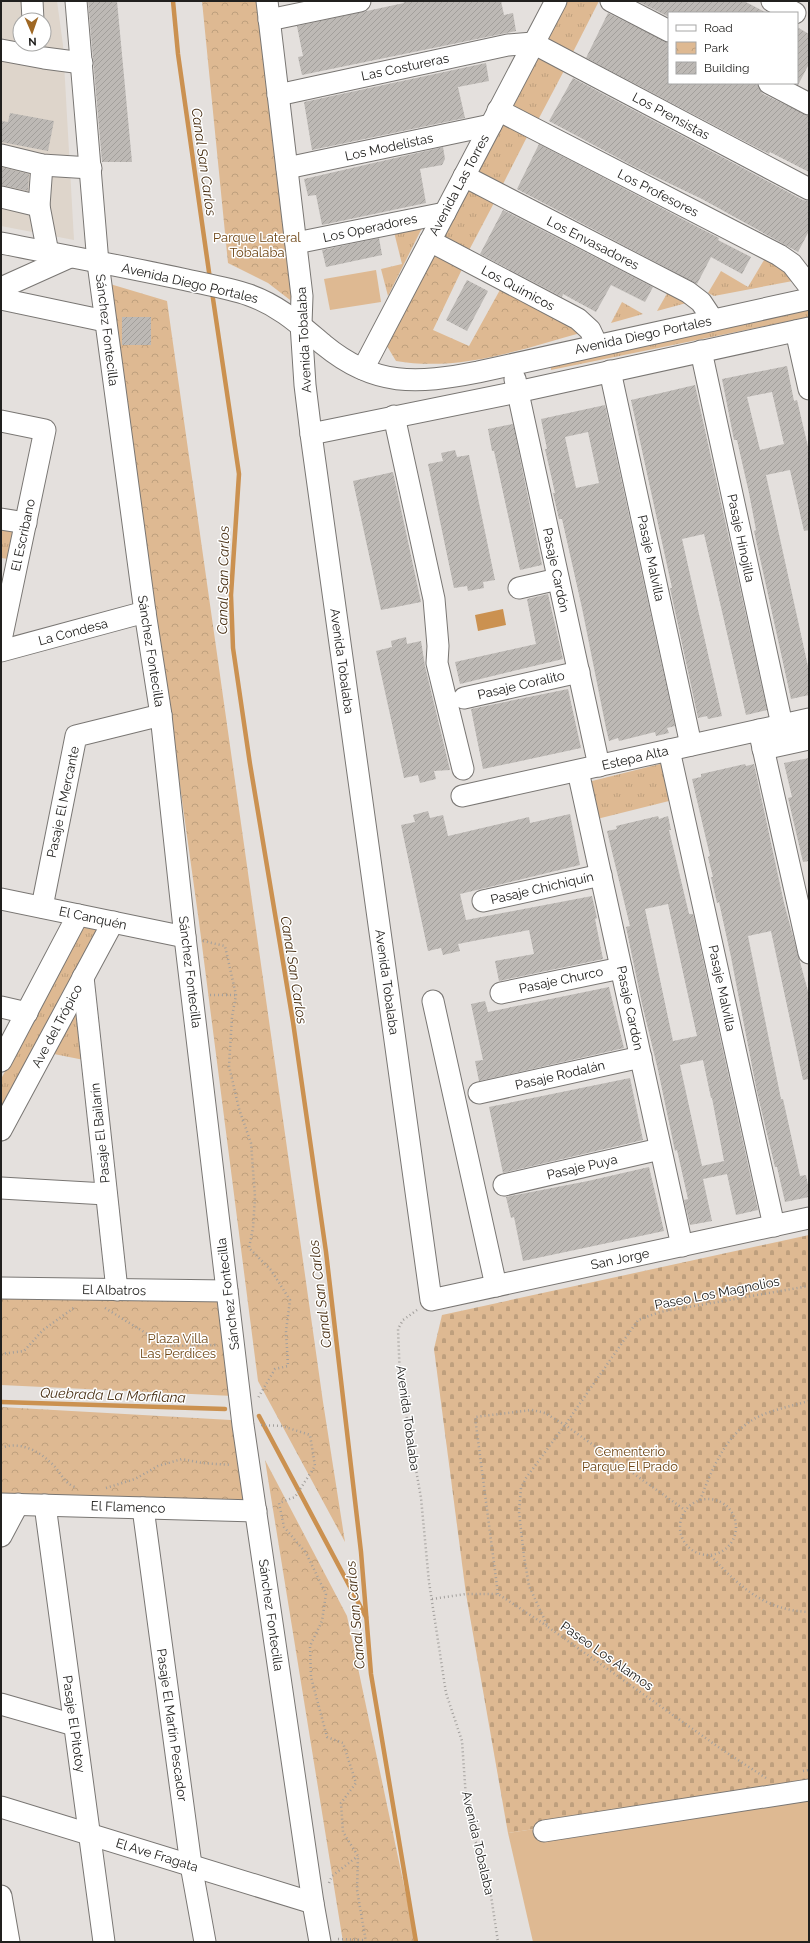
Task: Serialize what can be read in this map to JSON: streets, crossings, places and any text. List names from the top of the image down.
{
  "streets": {
    "street": [
      "Las Costureras",
      "Los Prensistas",
      "Los Modelistas",
      "Avenida Las Torres",
      "Los Profesores",
      "Los Operadores",
      "Los Envasadores",
      "Avenida Diego Portales",
      "Los Químicos",
      "Sánchez Fontecilla",
      "Avenida Tobalaba",
      "El Escribano",
      "Pasaje Hinojilla",
      "Pasaje Malvilla",
      "Pasaje Cardón",
      "La Condesa",
      "Pasaje Coralito",
      "Estepa Alta",
      "Pasaje El Mercante",
      "Pasaje Chichiquín",
      "El Canquén",
      "Pasaje Churco",
      "Ave del Trópico",
      "Pasaje Rodalán",
      "Pasaje El Bailarín",
      "Pasaje Puya",
      "San Jorge",
      "El Albatros",
      "El Flamenco",
      "Pasaje El Pitotoy",
      "Pasaje El Martín Pescador",
      "El Ave Fragata"
    ],
    "path": ["Paseo Los Magnolios", "Paseo Los Alamos"]
  },
  "crossings": [
    ["Las Costureras", "Los Prensistas"],
    ["Las Costureras", "Avenida Las Torres"],
    ["Las Costureras", "Avenida Tobalaba"],
    ["Los Prensistas", "Avenida Las Torres"],
    ["Los Modelistas", "Avenida Las Torres"],
    ["Los Modelistas", "Los Profesores"],
    ["Los Modelistas", "Avenida Tobalaba"],
    ["Avenida Las Torres", "Los Profesores"],
    ["Avenida Las Torres", "Los Operadores"],
    ["Avenida Las Torres", "Los Envasadores"],
    ["Avenida Las Torres", "Avenida Diego Portales"],
    ["Avenida Las Torres", "Los Químicos"],
    ["Los Operadores", "Avenida Tobalaba"],
    ["Los Envasadores", "Avenida Diego Portales"],
    ["Avenida Diego Portales", "Los Químicos"],
    ["Avenida Diego Portales", "Sánchez Fontecilla"],
    ["Avenida Diego Portales", "Avenida Tobalaba"],
    ["Avenida Diego Portales", "Pasaje Hinojilla"],
    ["Avenida Diego Portales", "Pasaje Malvilla"],
    ["Avenida Diego Portales", "Pasaje Cardón"],
    ["Sánchez Fontecilla", "La Condesa"],
    ["Sánchez Fontecilla", "Pasaje El Mercante"],
    ["Sánchez Fontecilla", "El Canquén"],
    ["Sánchez Fontecilla", "El Albatros"],
    ["Sánchez Fontecilla", "El Flamenco"],
    ["Sánchez Fontecilla", "El Ave Fragata"],
    ["Avenida Tobalaba", "San Jorge"],
    ["Pasaje Hinojilla", "Estepa Alta"],
    ["Pasaje Malvilla", "Estepa Alta"],
    ["Pasaje Malvilla", "San Jorge"],
    ["Pasaje Cardón", "Pasaje Coralito"],
    ["Pasaje Cardón", "Estepa Alta"],
    ["Pasaje Cardón", "Pasaje Chichiquín"],
    ["Pasaje Cardón", "Pasaje Churco"],
    ["Pasaje Cardón", "Pasaje Rodalán"],
    ["Pasaje Cardón", "Pasaje Puya"],
    ["Pasaje Cardón", "San Jorge"],
    ["Pasaje El Mercante", "El Canquén"],
    ["El Canquén", "Ave del Trópico"],
    ["Ave del Trópico", "Pasaje El Bailarín"],
    ["Pasaje El Bailarín", "El Albatros"],
    ["Paseo Los Magnolios", "Paseo Los Alamos"],
    ["El Flamenco", "Pasaje El Pitotoy"],
    ["El Flamenco", "Pasaje El Martín Pescador"],
    ["Pasaje El Pitotoy", "El Ave Fragata"],
    ["Pasaje El Martín Pescador", "El Ave Fragata"]
  ],
  "water": ["Canal San Carlos", "Quebrada La Morfilana"],
  "parks": ["Parque Lateral Tobalaba", "Plaza Villa Las Perdices", "Cementerio Parque El Prado"],
  "legend": ["Road", "Park", "Building"],
  "north": "bottom"
}
